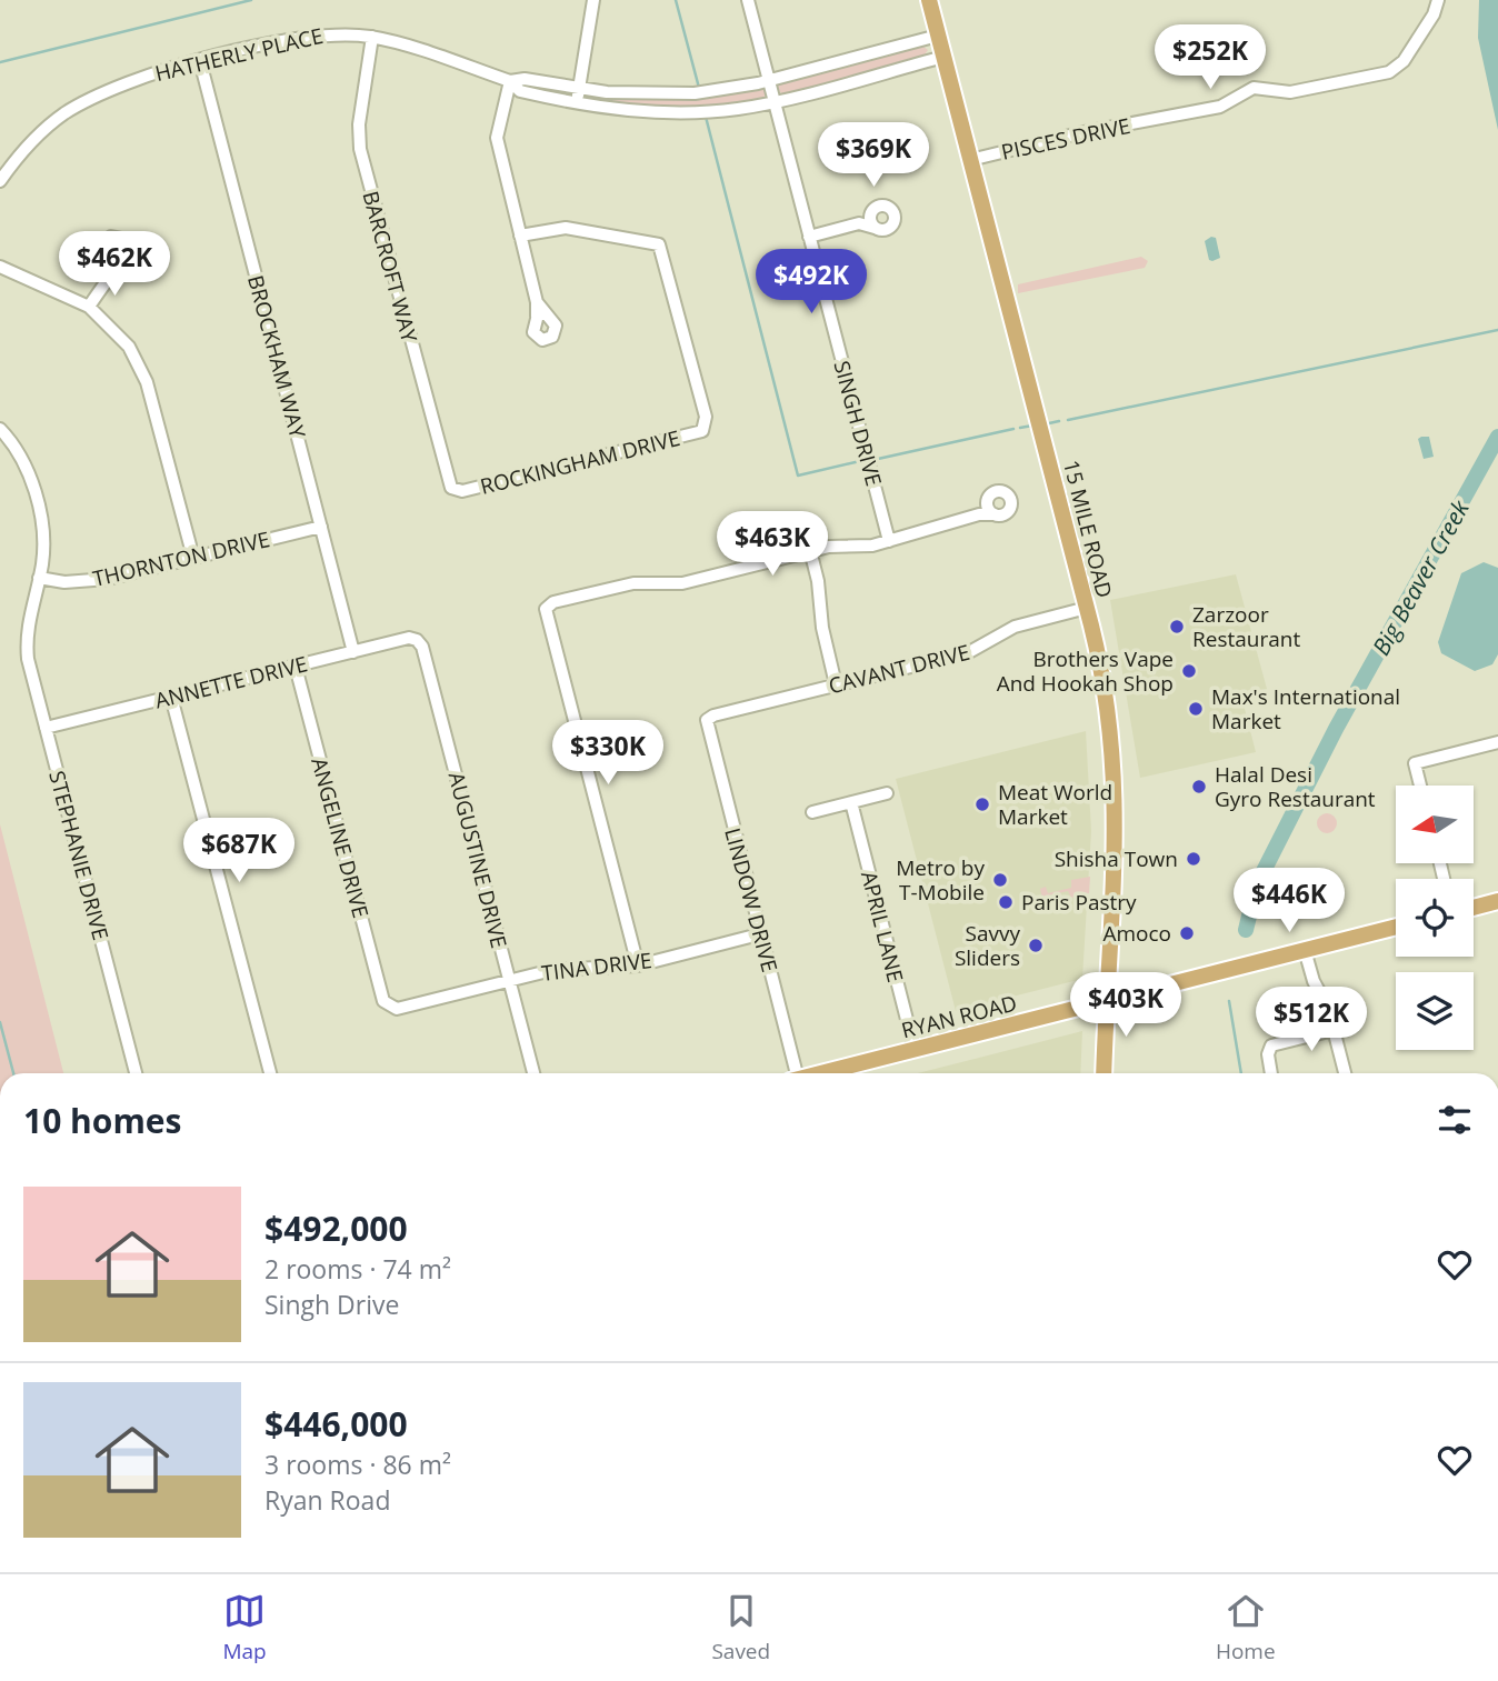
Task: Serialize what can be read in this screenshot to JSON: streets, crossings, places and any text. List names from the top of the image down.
{
  "streets": {
    "main road": ["15 MILE ROAD", "RYAN ROAD"],
    "street": [
      "HATHERLY PLACE",
      "PISCES DRIVE",
      "BARCROFT WAY",
      "BROCKHAM WAY",
      "SINGH DRIVE",
      "ROCKINGHAM DRIVE",
      "THORNTON DRIVE",
      "CAVANT DRIVE",
      "ANNETTE DRIVE",
      "ANGELINE DRIVE",
      "STEPHANIE DRIVE",
      "AUGUSTINE DRIVE",
      "LINDOW DRIVE",
      "APRIL LANE",
      "TINA DRIVE"
    ]
  },
  "crossings": [
    ["HATHERLY PLACE", "BARCROFT WAY"],
    ["HATHERLY PLACE", "BROCKHAM WAY"],
    ["HATHERLY PLACE", "SINGH DRIVE"],
    ["HATHERLY PLACE", "15 MILE ROAD"],
    ["PISCES DRIVE", "15 MILE ROAD"],
    ["BARCROFT WAY", "ROCKINGHAM DRIVE"],
    ["BROCKHAM WAY", "THORNTON DRIVE"],
    ["BROCKHAM WAY", "ANNETTE DRIVE"],
    ["15 MILE ROAD", "CAVANT DRIVE"],
    ["15 MILE ROAD", "RYAN ROAD"],
    ["THORNTON DRIVE", "STEPHANIE DRIVE"],
    ["CAVANT DRIVE", "LINDOW DRIVE"],
    ["ANNETTE DRIVE", "ANGELINE DRIVE"],
    ["ANNETTE DRIVE", "STEPHANIE DRIVE"],
    ["ANNETTE DRIVE", "AUGUSTINE DRIVE"],
    ["ANGELINE DRIVE", "TINA DRIVE"],
    ["AUGUSTINE DRIVE", "TINA DRIVE"],
    ["LINDOW DRIVE", "TINA DRIVE"],
    ["APRIL LANE", "RYAN ROAD"]
  ],
  "water": ["Big Beaver Creek"],
  "places": [
    "Zarzoor Restaurant",
    "Brothers Vape And Hookah Shop",
    "Max's International Market",
    "Halal Desi Gyro Restaurant",
    "Meat World Market",
    "Shisha Town",
    "Metro by T-Mobile",
    "Paris Pastry",
    "Amoco",
    "Savvy Sliders"
  ],
  "north": "left",
  "page": {
    "price": [
      "$252K",
      "$369K",
      "$462K",
      "$492K",
      "$463K",
      "$330K",
      "$687K",
      "$446K",
      "$403K",
      "$512K"
    ],
    "heading": "10 homes",
    "list": [
      {
        "name": "$492,000",
        "note": "2 rooms · 74 m² · Singh Drive"
      },
      {
        "name": "$446,000",
        "note": "3 rooms · 86 m² · Ryan Road"
      }
    ],
    "tabs": ["Map", "Saved", "Home"]
  }
}
